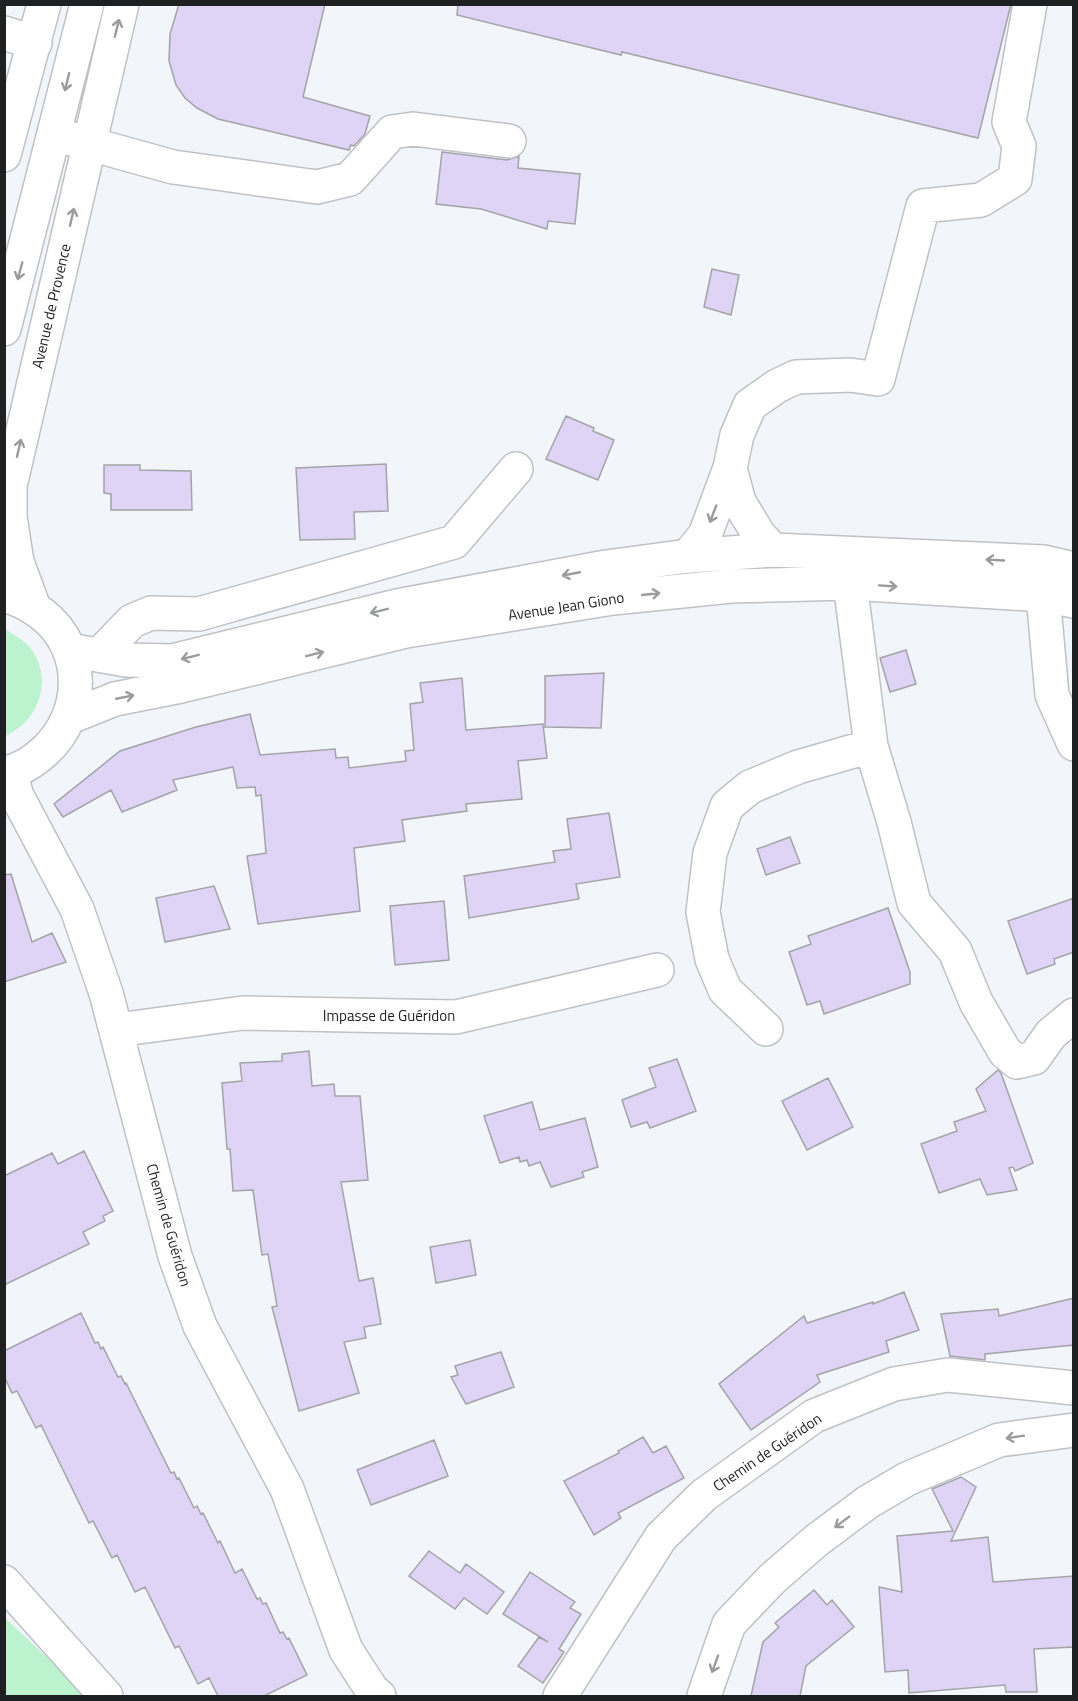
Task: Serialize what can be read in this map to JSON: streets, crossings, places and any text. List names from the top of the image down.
{
  "streets": {
    "main road": [
      "Avenue de Provence",
      "Avenue Jean Giono",
      "Impasse de Guéridon",
      "Chemin de Guéridon"
    ]
  },
  "crossings": [
    ["Impasse de Guéridon", "Chemin de Guéridon"]
  ]
}
